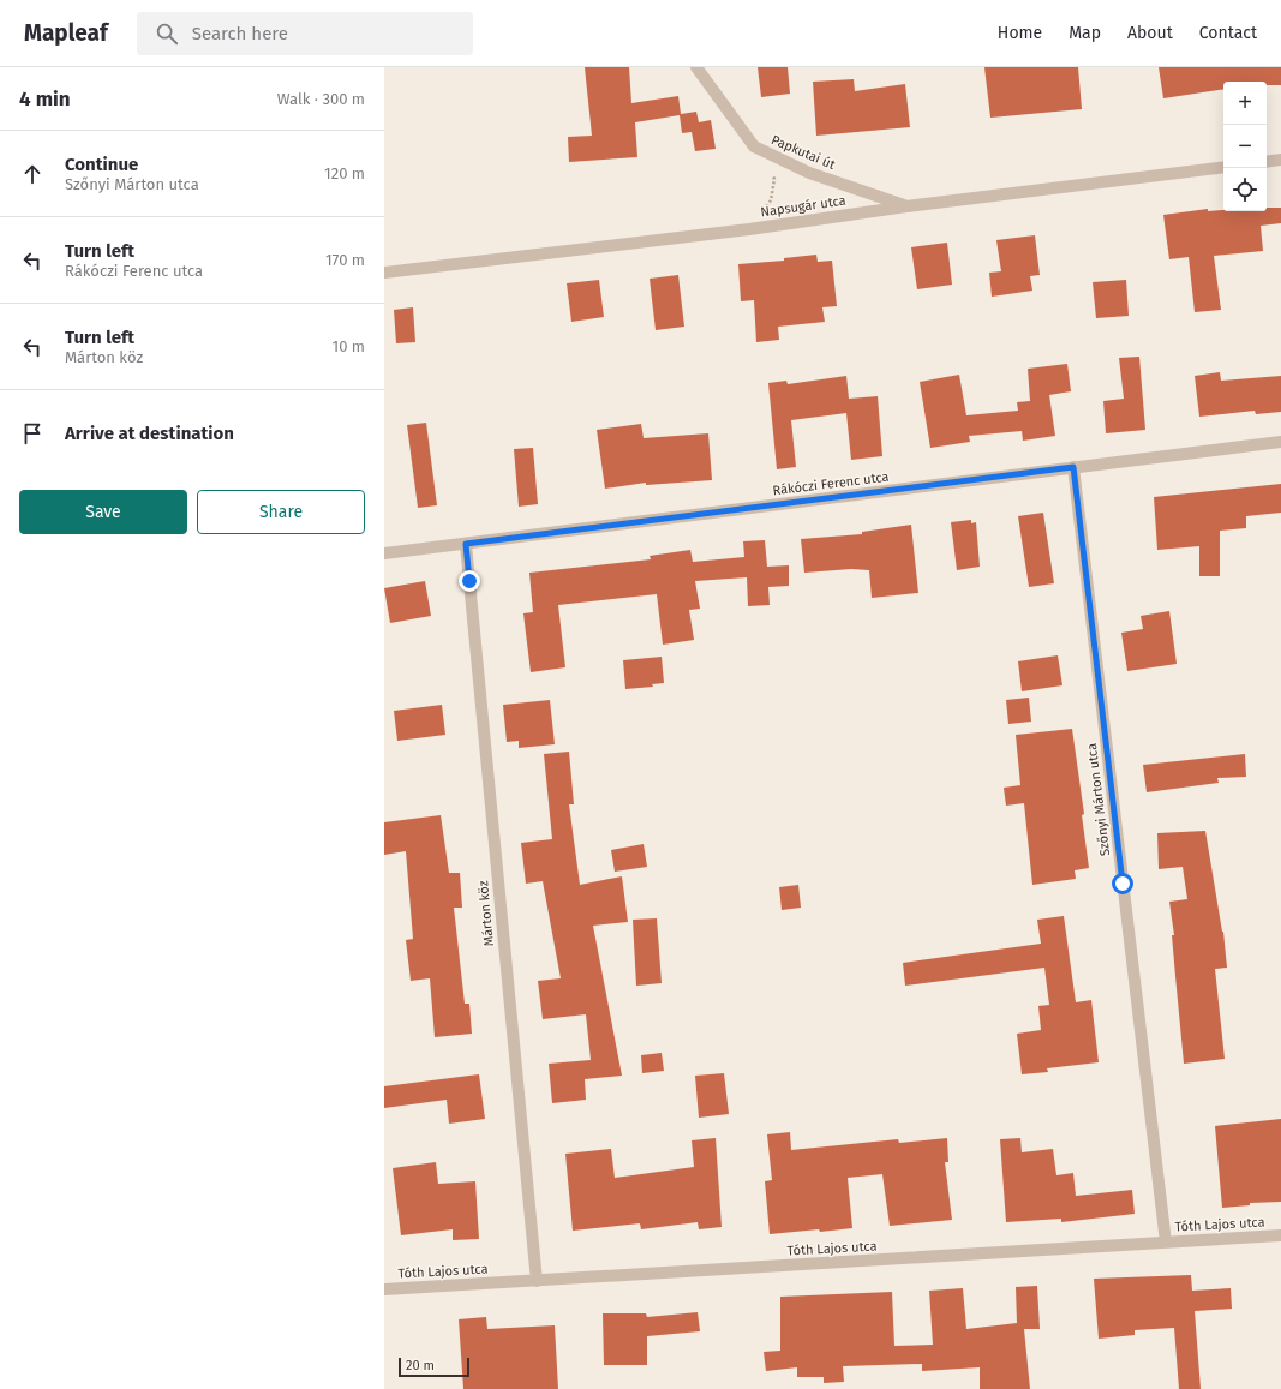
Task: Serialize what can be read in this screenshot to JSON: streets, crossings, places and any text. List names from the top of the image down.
{
  "streets": {
    "street": [
      "Papkutai út",
      "Napsugár utca",
      "Rákóczi Ferenc utca",
      "Szőnyi Márton utca",
      "Márton köz",
      "Tóth Lajos utca"
    ]
  },
  "crossings": [
    ["Papkutai út", "Napsugár utca"],
    ["Rákóczi Ferenc utca", "Szőnyi Márton utca"],
    ["Rákóczi Ferenc utca", "Márton köz"],
    ["Szőnyi Márton utca", "Tóth Lajos utca"],
    ["Márton köz", "Tóth Lajos utca"]
  ],
  "scale_bar": "20 m",
  "page": {
    "header": "Mapleaf",
    "search": "Search here",
    "nav": [
      "Home",
      "Map",
      "About",
      "Contact"
    ],
    "heading": ["4 min", "Walk · 300 m"],
    "map_buttons": ["+", "−"],
    "list": [
      ["Continue", "Szőnyi Márton utca", "120 m"],
      ["Turn left", "Rákóczi Ferenc utca", "170 m"],
      ["Turn left", "Márton köz", "10 m"],
      "Arrive at destination"
    ],
    "buttons": ["Save", "Share"],
    "scale": "20 m"
  }
}
